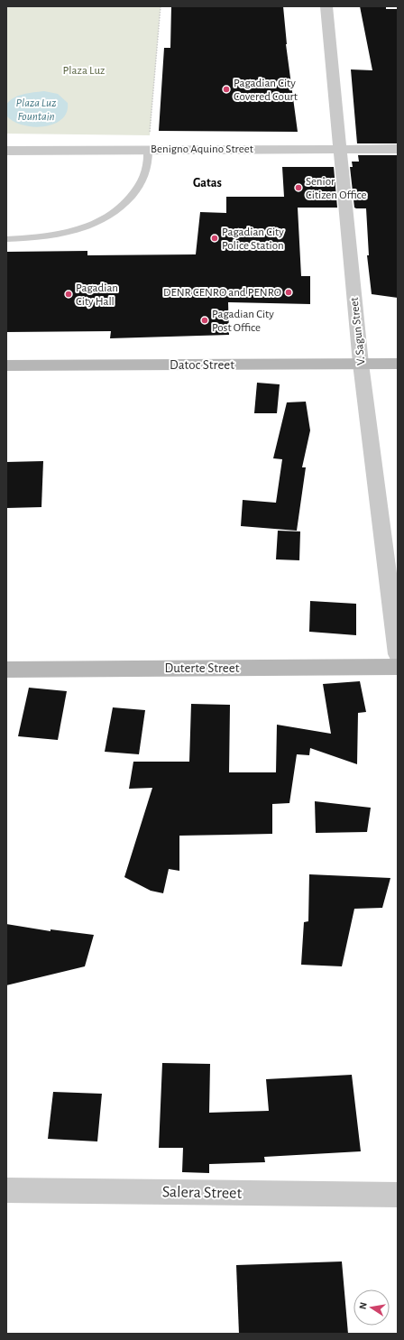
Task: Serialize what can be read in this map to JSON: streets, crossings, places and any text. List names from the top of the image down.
{
  "streets": {
    "street": [
      "Benigno Aquino Street",
      "V. Sagun Street",
      "Datoc Street",
      "Duterte Street",
      "Salera Street"
    ]
  },
  "crossings": [
    ["Benigno Aquino Street", "V. Sagun Street"],
    ["V. Sagun Street", "Datoc Street"]
  ],
  "districts": ["Gatas"],
  "water": ["Plaza Luz Fountain"],
  "parks": ["Plaza Luz"],
  "places": [
    "Pagadian City Covered Court",
    "Senior Citizen Office",
    "Pagadian City Police Station",
    "DENR CENRO and PENRO",
    "Pagadian City Hall",
    "Pagadian City Post Office"
  ],
  "north": "left"
}
